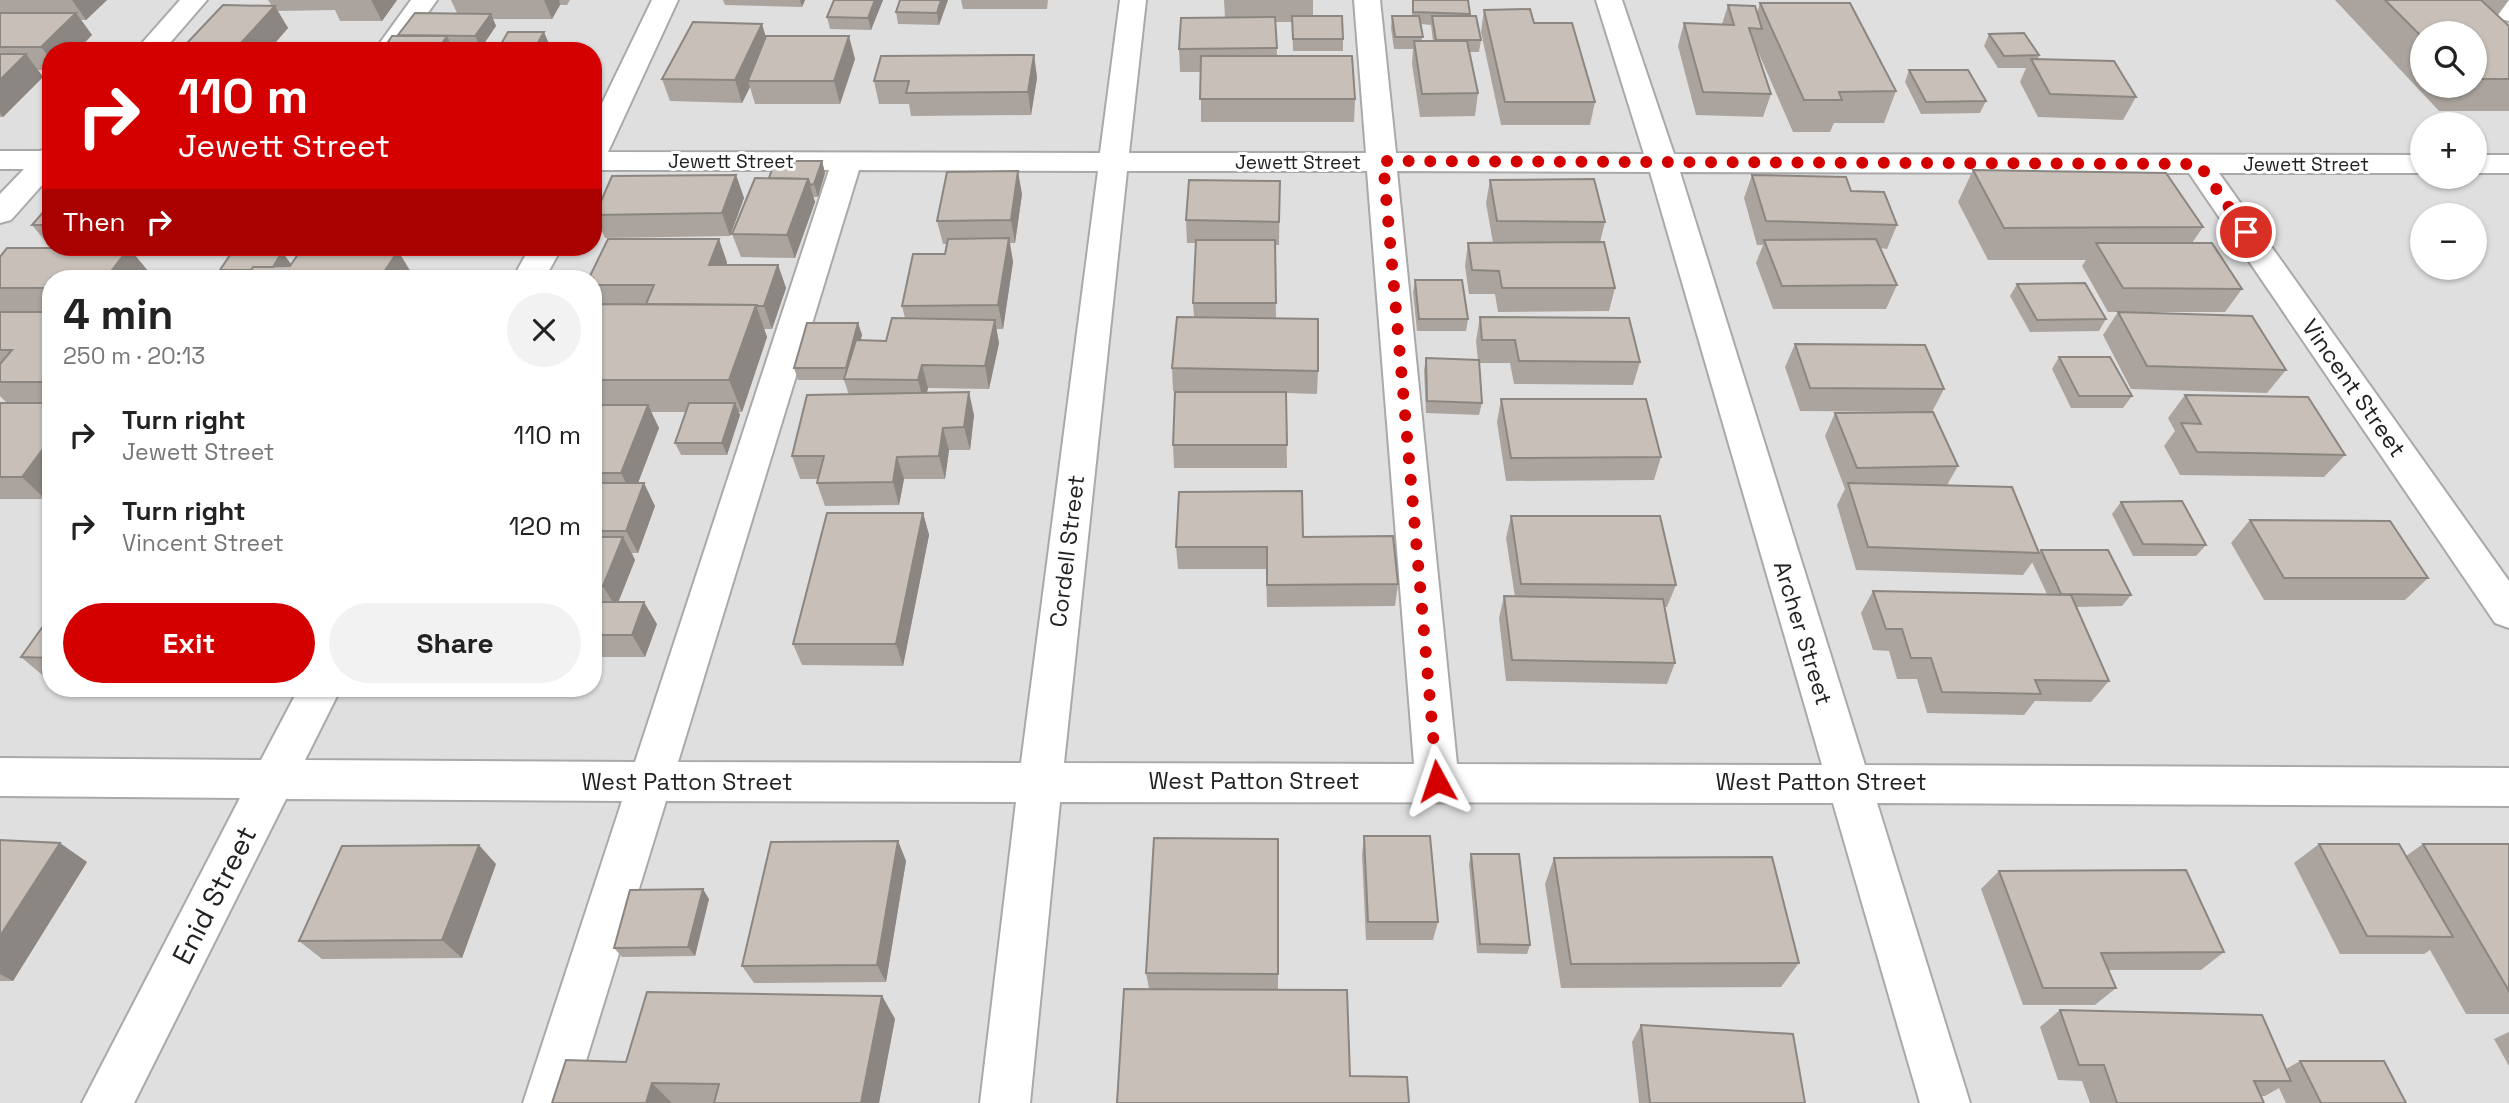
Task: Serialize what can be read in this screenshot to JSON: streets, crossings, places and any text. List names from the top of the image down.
{
  "streets": {
    "street": [
      "Jewett Street",
      "Vincent Street",
      "Cordell Street",
      "Archer Street",
      "West Patton Street",
      "Enid Street"
    ]
  },
  "crossings": [
    ["Jewett Street", "Vincent Street"],
    ["Jewett Street", "Cordell Street"],
    ["Jewett Street", "Archer Street"],
    ["Cordell Street", "West Patton Street"],
    ["Archer Street", "West Patton Street"],
    ["West Patton Street", "Enid Street"]
  ],
  "page": {
    "map_buttons": ["+", "−"],
    "turn": ["110 m", "Jewett Street"],
    "then": "Then",
    "heading": ["4 min", "250 m · 20:13"],
    "list": [
      {
        "name": "Turn right",
        "note": "Jewett Street",
        "value": "110 m"
      },
      {
        "name": "Turn right",
        "note": "Vincent Street",
        "value": "120 m"
      }
    ],
    "buttons": ["Exit", "Share"]
  }
}
